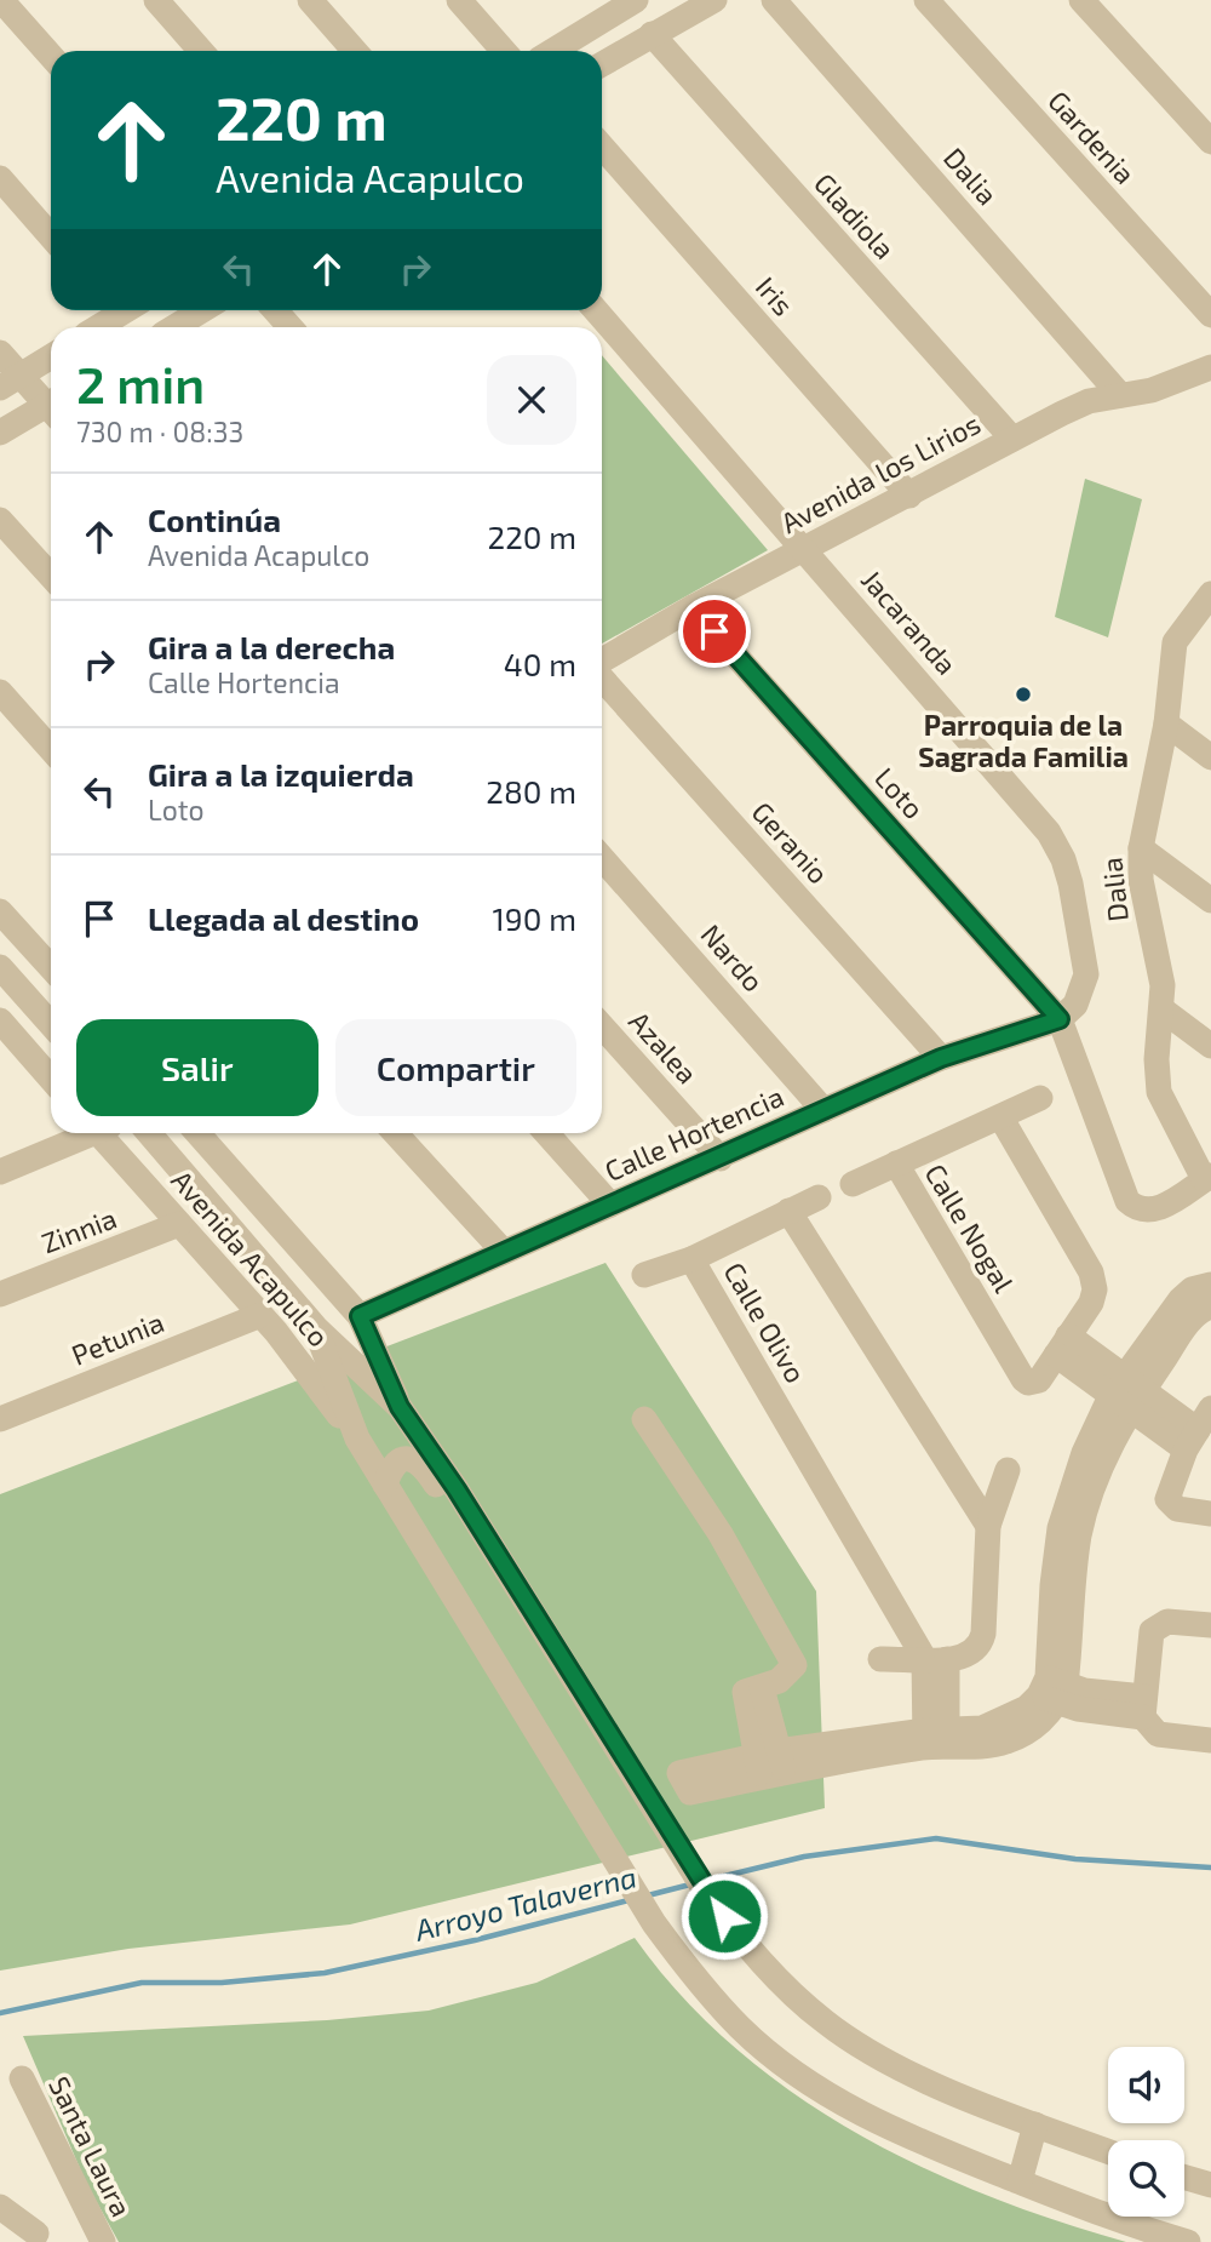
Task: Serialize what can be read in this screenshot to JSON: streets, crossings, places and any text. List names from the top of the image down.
{
  "streets": {
    "street": [
      "Gardenia",
      "Dalia",
      "Gladiola",
      "Iris",
      "Avenida los Lirios",
      "Jacaranda",
      "Loto",
      "Geranio",
      "Nardo",
      "Azalea",
      "Calle Hortencia",
      "Calle Nogal",
      "Zinnia",
      "Avenida Acapulco",
      "Calle Olivo",
      "Petunia",
      "Santa Laura"
    ]
  },
  "crossings": [
    ["Dalia", "Avenida los Lirios"],
    ["Gladiola", "Avenida los Lirios"],
    ["Iris", "Avenida los Lirios"],
    ["Avenida los Lirios", "Jacaranda"],
    ["Avenida los Lirios", "Loto"],
    ["Jacaranda", "Loto"],
    ["Jacaranda", "Calle Hortencia"],
    ["Loto", "Calle Hortencia"],
    ["Geranio", "Calle Hortencia"],
    ["Nardo", "Calle Hortencia"],
    ["Azalea", "Calle Hortencia"],
    ["Calle Hortencia", "Avenida Acapulco"],
    ["Zinnia", "Avenida Acapulco"],
    ["Avenida Acapulco", "Petunia"]
  ],
  "water": ["Arroyo Talaverna"],
  "places": ["Parroquia de la Sagrada Familia"],
  "page": {
    "turn": ["220 m", "Avenida Acapulco"],
    "heading": ["2 min", "730 m · 08:33"],
    "list": [
      {
        "name": "Continúa",
        "note": "Avenida Acapulco",
        "value": "220 m"
      },
      {
        "name": "Gira a la derecha",
        "note": "Calle Hortencia",
        "value": "40 m"
      },
      {
        "name": "Gira a la izquierda",
        "note": "Loto",
        "value": "280 m"
      },
      {
        "name": "Llegada al destino",
        "value": "190 m"
      }
    ],
    "buttons": ["Salir", "Compartir"]
  }
}
